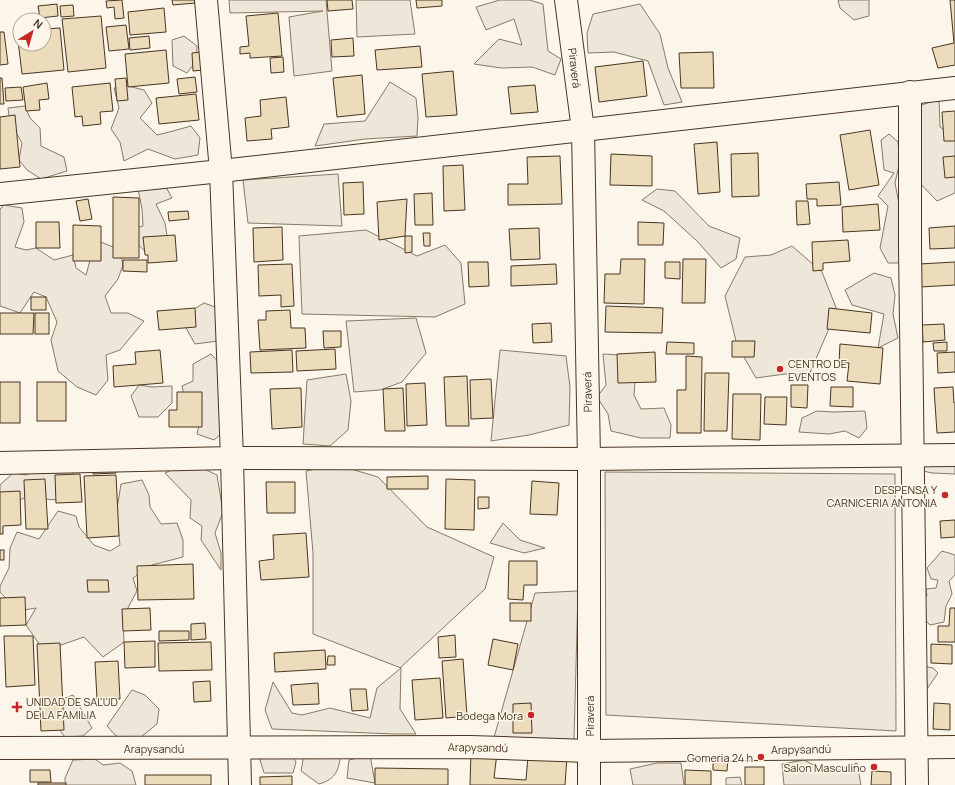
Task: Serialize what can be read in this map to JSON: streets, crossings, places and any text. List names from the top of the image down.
{
  "streets": {
    "street": ["Piraverá", "Arapysandú"]
  },
  "crossings": [
    ["Piraverá", "Arapysandú"]
  ],
  "places": {
    "other": [
      "CENTRO DE EVENTOS",
      "DESPENSA Y CARNICERIA ANTONIA",
      "Bodega Mora",
      "Gomeria 24 h",
      "Salon Masculino"
    ],
    "health": ["UNIDAD DE SALUD DE LA FAMILIA"]
  },
  "north": "top right"
}
